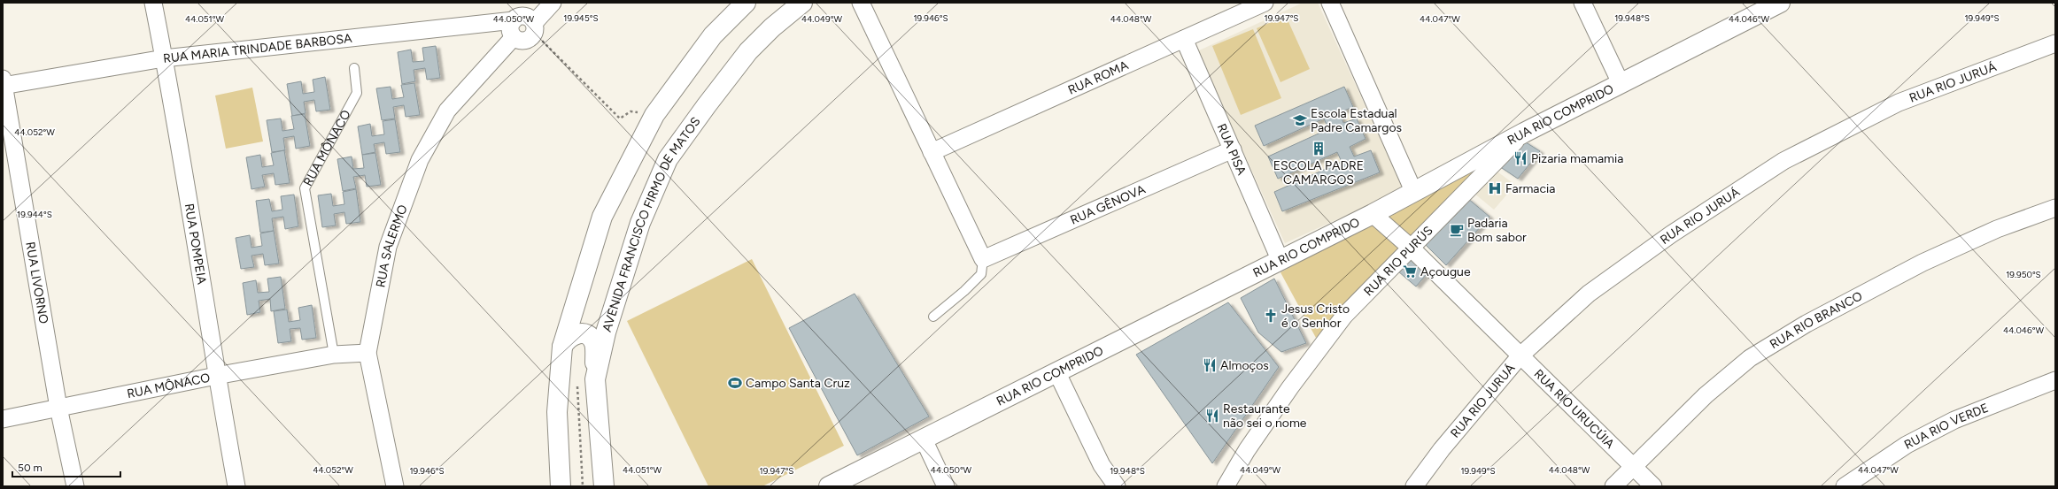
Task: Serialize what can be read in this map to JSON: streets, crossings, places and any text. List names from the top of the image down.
{
  "streets": {
    "street": [
      "RUA MARIA TRINDADE BARBOSA",
      "RUA ROMA",
      "RUA RIO JURUÁ",
      "RUA RIO COMPRIDO",
      "RUA MÔNACO",
      "RUA PISA",
      "RUA GÊNOVA",
      "AVENIDA FRANCISCO FIRMO DE MATOS",
      "RUA POMPEIA",
      "RUA SALERMO",
      "RUA RIO PURÚS",
      "RUA LIVORNO",
      "RUA RIO BRANCO",
      "RUA RIO URUCÚIA",
      "RUA RIO VERDE"
    ]
  },
  "crossings": [
    ["RUA MARIA TRINDADE BARBOSA", "RUA POMPEIA"],
    ["RUA MARIA TRINDADE BARBOSA", "RUA SALERMO"],
    ["RUA MARIA TRINDADE BARBOSA", "RUA LIVORNO"],
    ["RUA ROMA", "RUA PISA"],
    ["RUA RIO JURUÁ", "RUA RIO URUCÚIA"],
    ["RUA RIO COMPRIDO", "RUA PISA"],
    ["RUA RIO COMPRIDO", "RUA RIO PURÚS"],
    ["RUA RIO COMPRIDO", "RUA RIO URUCÚIA"],
    ["RUA MÔNACO", "RUA POMPEIA"],
    ["RUA MÔNACO", "RUA SALERMO"],
    ["RUA MÔNACO", "RUA LIVORNO"],
    ["RUA PISA", "RUA GÊNOVA"],
    ["RUA RIO PURÚS", "RUA RIO URUCÚIA"],
    ["RUA RIO BRANCO", "RUA RIO URUCÚIA"]
  ],
  "places": {
    "school or university": ["Escola Estadual Padre Camargos"],
    "building": ["ESCOLA PADRE CAMARGOS"],
    "restaurant": ["Pizaria mamamia", "Almoços", "Restaurante não sei o nome"],
    "hospital": ["Farmacia"],
    "cafe": ["Padaria Bom sabor"],
    "supermarket": ["Açougue"],
    "church": ["Jesus Cristo é o Senhor"],
    "sports": ["Campo Santa Cruz"]
  },
  "scale_bar": "50 m",
  "coordinates": [
    "19.948°S",
    "19.945°S",
    "19.946°S",
    "19.947°S",
    "19.949°S",
    "44.048°W",
    "44.047°W",
    "44.051°W",
    "44.050°W",
    "44.049°W",
    "44.046°W",
    "44.052°W",
    "19.944°S",
    "19.950°S"
  ]
}
